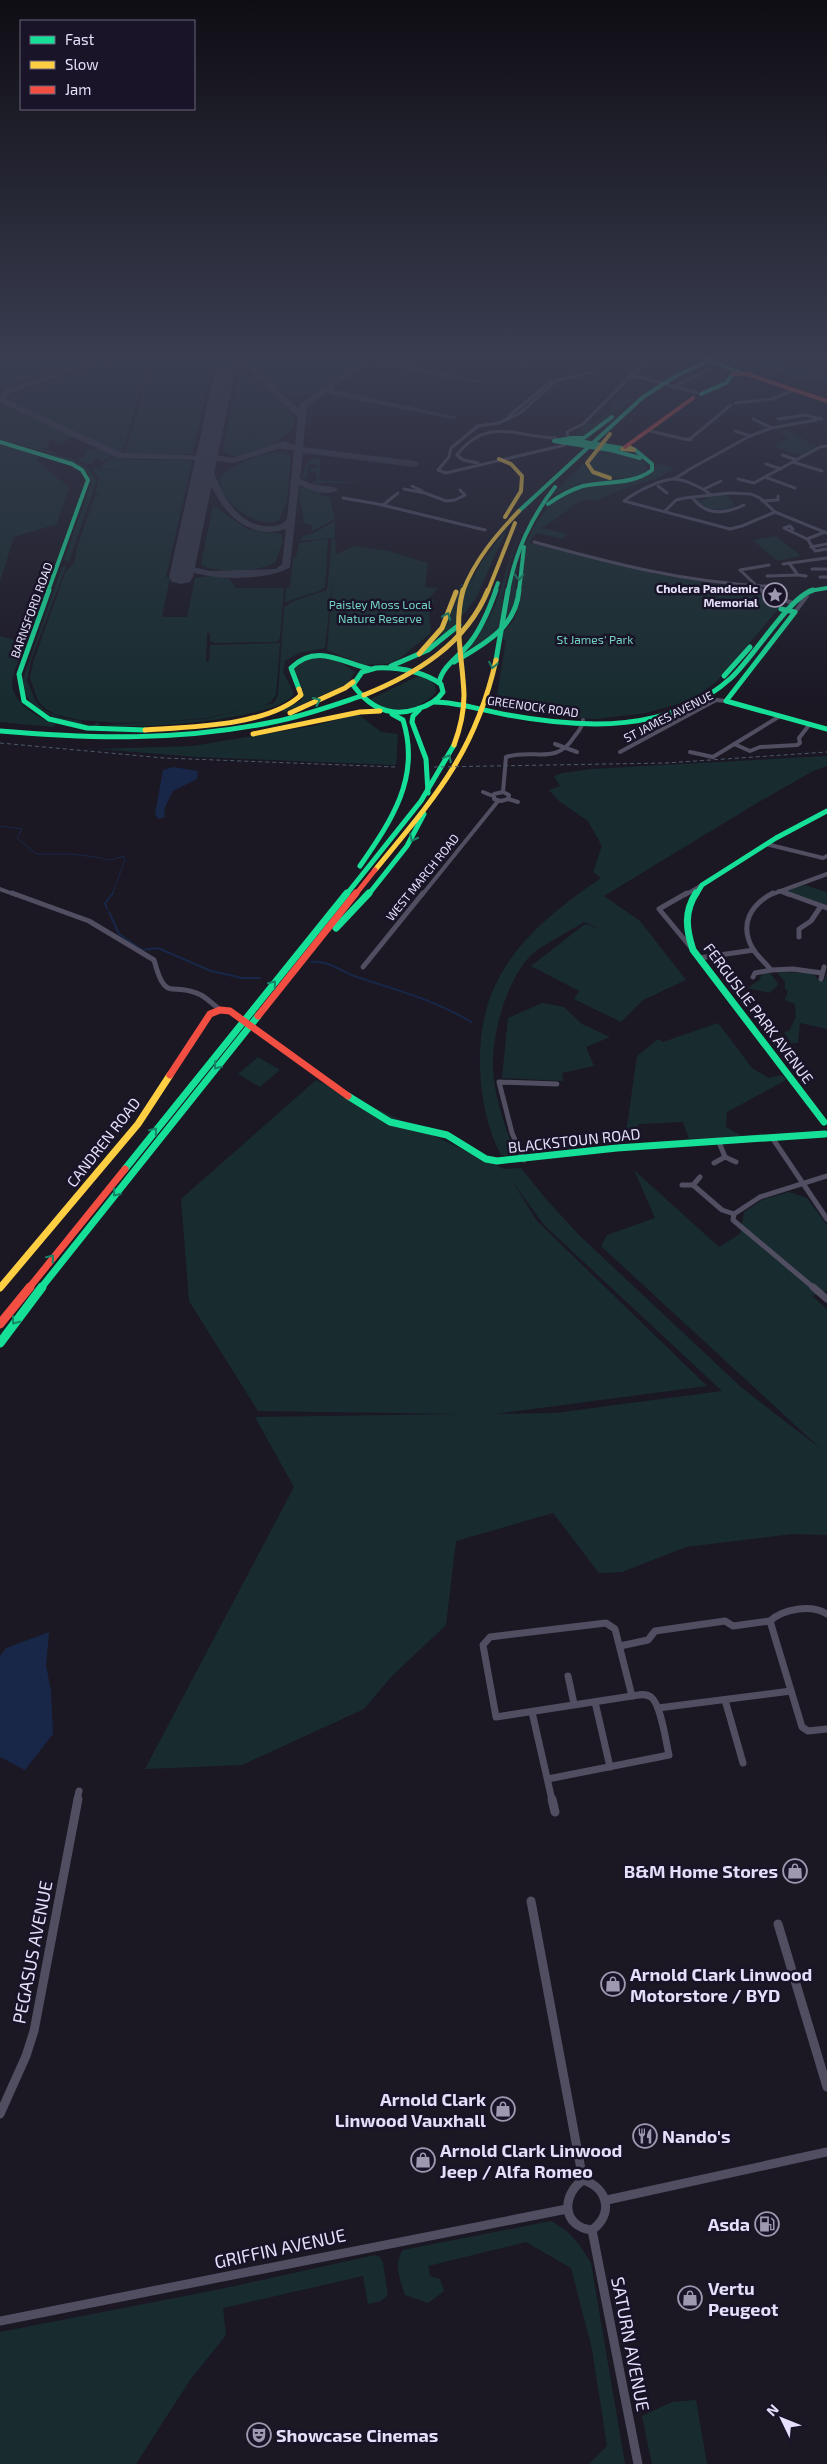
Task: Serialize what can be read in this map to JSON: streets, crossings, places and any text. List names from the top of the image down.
{
  "streets": {
    "main road": [
      "BARNSFORD ROAD",
      "GREENOCK ROAD",
      "FERGUSLIE PARK AVENUE",
      "BLACKSTOUN ROAD",
      "CANDREN ROAD"
    ],
    "street": [
      "ST JAMES AVENUE",
      "WEST MARCH ROAD",
      "PEGASUS AVENUE",
      "GRIFFIN AVENUE",
      "SATURN AVENUE"
    ]
  },
  "crossings": [
    ["BLACKSTOUN ROAD", "CANDREN ROAD"],
    ["GRIFFIN AVENUE", "SATURN AVENUE"]
  ],
  "parks": ["Paisley Moss Local Nature Reserve", "St James' Park"],
  "places": {
    "place": ["Cholera Pandemic Memorial"],
    "shop": [
      "B&M Home Stores",
      "Arnold Clark Linwood Motorstore / BYD",
      "Arnold Clark Linwood Vauxhall",
      "Arnold Clark Linwood Jeep / Alfa Romeo",
      "Vertu Peugeot"
    ],
    "restaurant": ["Nando's"],
    "fuel station": ["Asda"],
    "theatre": ["Showcase Cinemas"]
  },
  "legend": ["Fast", "Slow", "Jam"],
  "north": "top left"
}
